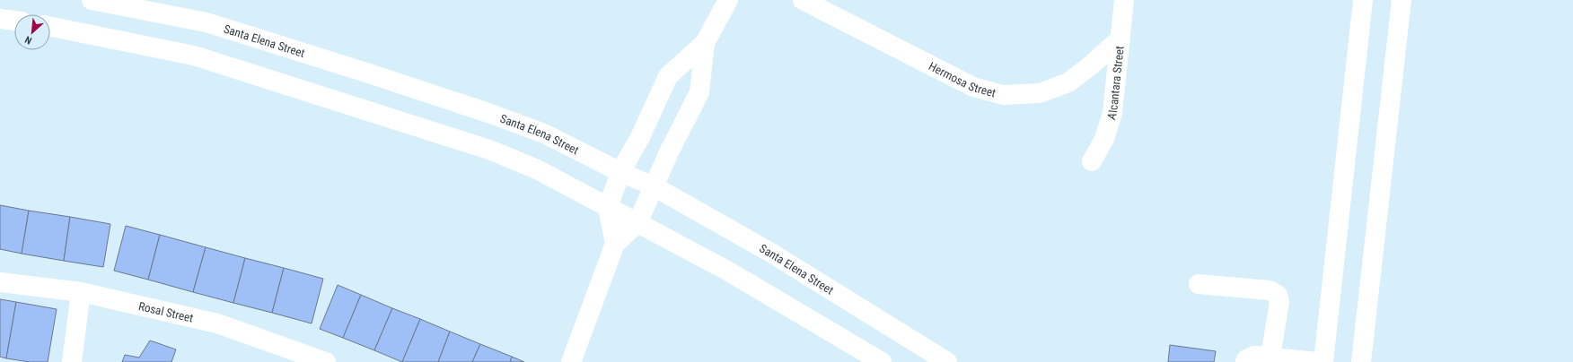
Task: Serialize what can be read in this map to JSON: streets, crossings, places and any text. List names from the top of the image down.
{
  "streets": {
    "street": [
      "Santa Elena Street",
      "Hermosa Street",
      "Alcantara Street",
      "Rosal Street"
    ]
  },
  "crossings": [
    ["Hermosa Street", "Alcantara Street"]
  ],
  "north": "bottom left"
}
